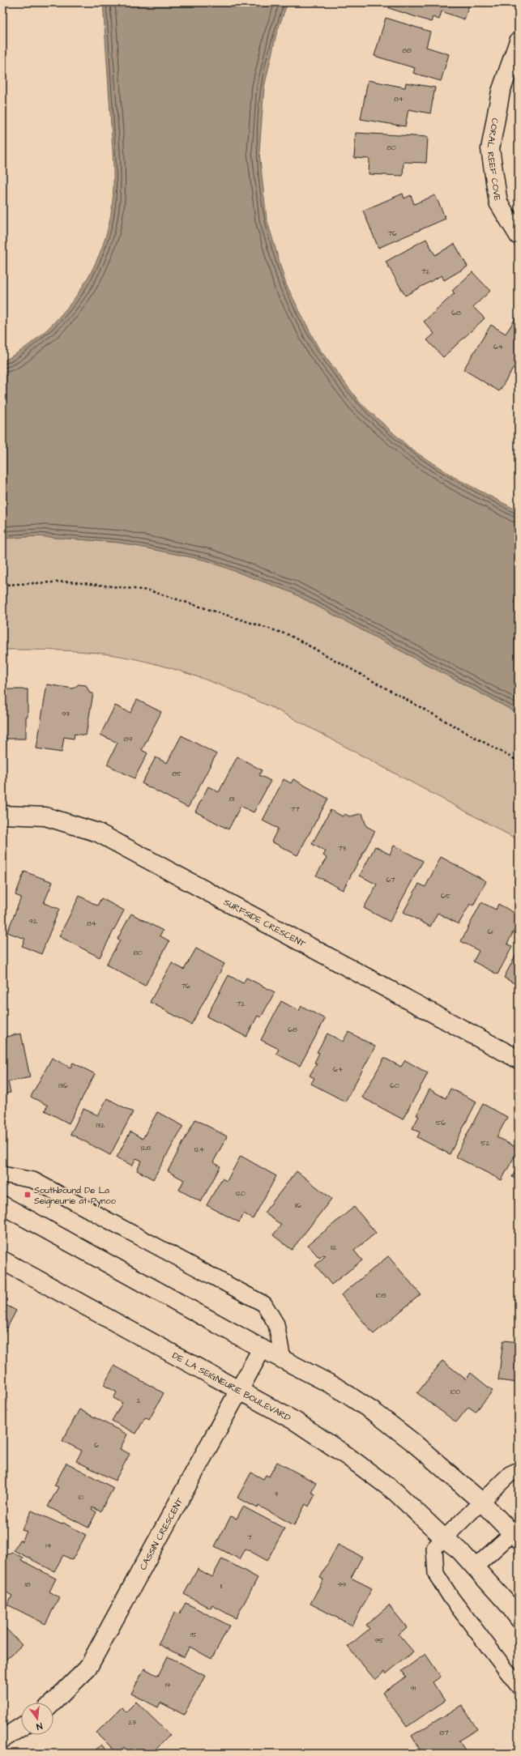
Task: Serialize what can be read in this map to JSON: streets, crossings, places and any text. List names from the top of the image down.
{
  "streets": {
    "street": [
      "CORAL REEF COVE",
      "SURFSIDE CRESCENT",
      "DE LA SEIGNEURIE BOULEVARD",
      "CASSIN CRESCENT"
    ]
  },
  "crossings": [
    ["DE LA SEIGNEURIE BOULEVARD", "CASSIN CRESCENT"]
  ],
  "places": {
    "transit": ["Southbound De La Seigneurie at Pynoo"]
  },
  "house_numbers": [
    "88",
    "84",
    "80",
    "76",
    "72",
    "68",
    "64",
    "93",
    "89",
    "85",
    "81",
    "77",
    "73",
    "67",
    "65",
    "92",
    "84",
    "61",
    "80",
    "76",
    "72",
    "68",
    "64",
    "136",
    "60",
    "56",
    "132",
    "52",
    "128",
    "124",
    "120",
    "116",
    "112",
    "108",
    "100",
    "2",
    "6",
    "3",
    "10",
    "7",
    "14",
    "18",
    "99",
    "11",
    "15",
    "95",
    "19",
    "91",
    "23",
    "87"
  ],
  "north": "bottom"
}
